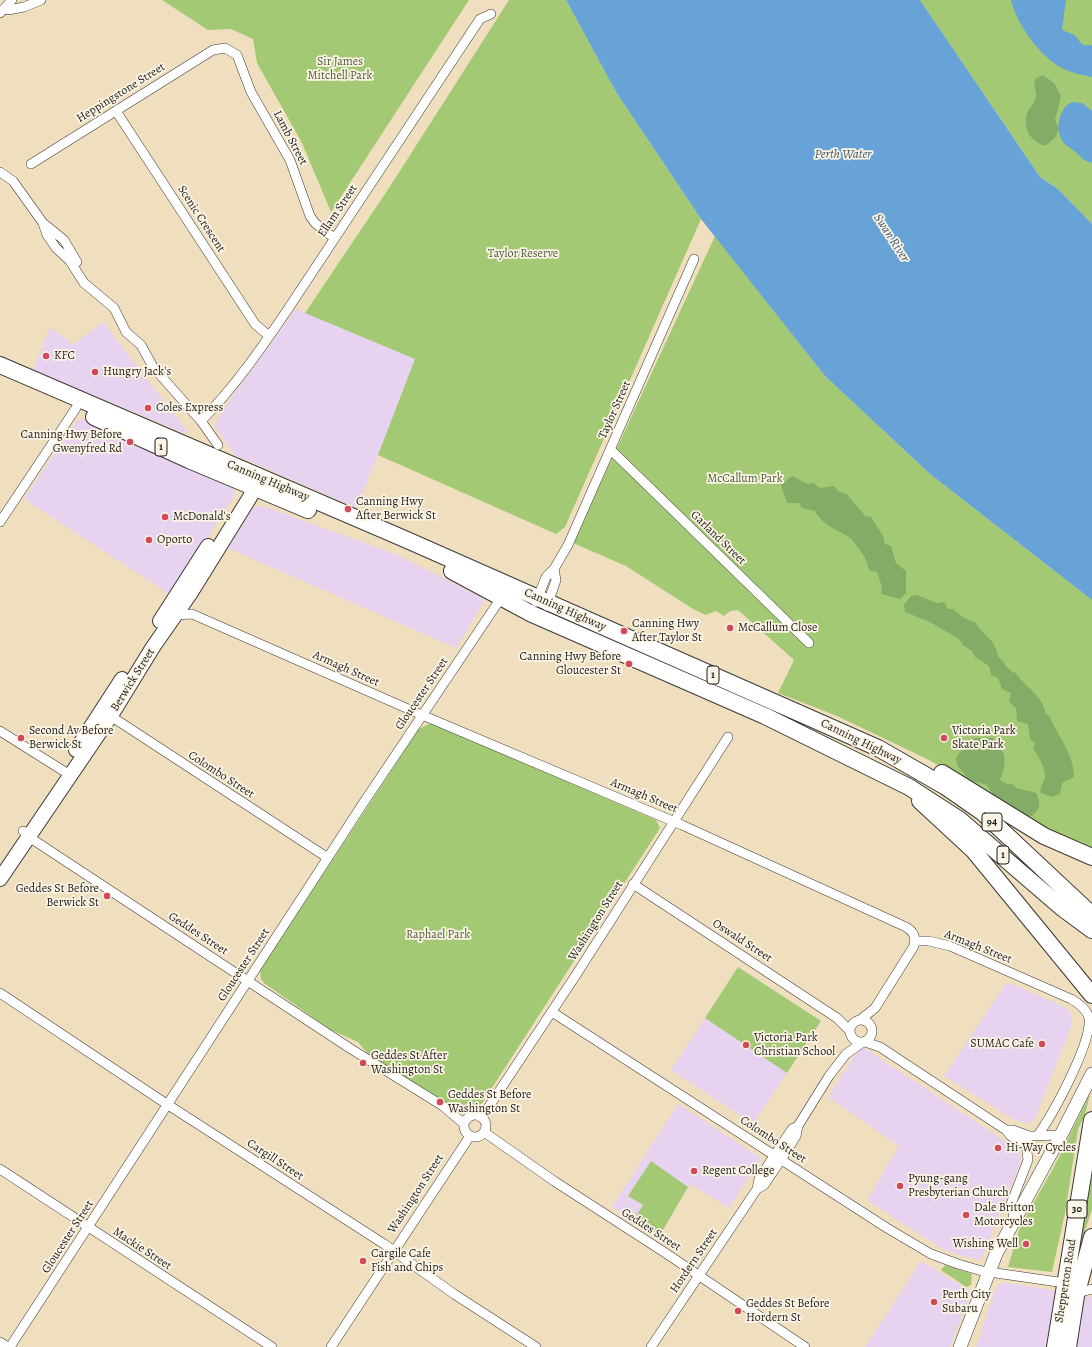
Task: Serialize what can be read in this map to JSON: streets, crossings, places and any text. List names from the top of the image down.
{
  "streets": {
    "highway": [
      "1",
      "Canning Highway",
      "94",
      "30",
      "Shepperton Road"
    ],
    "main road": ["Berwick Street"],
    "street": [
      "Heppingstone Street",
      "Lamb Street",
      "Ellam Street",
      "Scenic Crescent",
      "Taylor Street",
      "Garland Street",
      "Armagh Street",
      "Gloucester Street",
      "Colombo Street",
      "Washington Street",
      "Geddes Street",
      "Oswald Street",
      "Cargill Street",
      "Mackie Street",
      "Hordern Street"
    ]
  },
  "crossings": [
    ["Heppingstone Street", "Lamb Street"],
    ["Heppingstone Street", "Scenic Crescent"],
    ["Lamb Street", "Ellam Street"],
    ["Ellam Street", "Scenic Crescent"],
    ["Taylor Street", "Canning Highway"],
    ["Taylor Street", "Garland Street"],
    ["Canning Highway", "Berwick Street"],
    ["Canning Highway", "Gloucester Street"],
    ["Armagh Street", "Berwick Street"],
    ["Armagh Street", "Gloucester Street"],
    ["Armagh Street", "Washington Street"],
    ["Berwick Street", "Colombo Street"],
    ["Berwick Street", "Geddes Street"],
    ["Gloucester Street", "Colombo Street"],
    ["Gloucester Street", "Geddes Street"],
    ["Gloucester Street", "Cargill Street"],
    ["Gloucester Street", "Mackie Street"],
    ["Colombo Street", "Washington Street"],
    ["Colombo Street", "Hordern Street"],
    ["Colombo Street", "Shepperton Road"],
    ["Washington Street", "Geddes Street"],
    ["Washington Street", "Oswald Street"],
    ["Washington Street", "Cargill Street"],
    ["Geddes Street", "Hordern Street"],
    ["Oswald Street", "Hordern Street"]
  ],
  "water": ["Perth Water", "Swan River"],
  "parks": [
    "Sir James Mitchell Park",
    "Taylor Reserve",
    "McCallum Park",
    "Raphael Park"
  ],
  "places": [
    "KFC",
    "Hungry Jack's",
    "Coles Express",
    "Canning Hwy Before Gwenyfred Rd",
    "Canning Hwy After Berwick St",
    "McDonald's",
    "Oporto",
    "McCallum Close",
    "Canning Hwy After Taylor St",
    "Canning Hwy Before Gloucester St",
    "Second Av Before Berwick St",
    "Victoria Park Skate Park",
    "Geddes St Before Berwick St",
    "SUMAC Cafe",
    "Victoria Park Christian School",
    "Geddes St After Washington St",
    "Geddes St Before Washington St",
    "Hi-Way Cycles",
    "Regent College",
    "Pyung-gang Presbyterian Church",
    "Dale Britton Motorcycles",
    "Wishing Well",
    "Cargile Cafe Fish and Chips",
    "Perth City Subaru",
    "Geddes St Before Hordern St"
  ]
}
